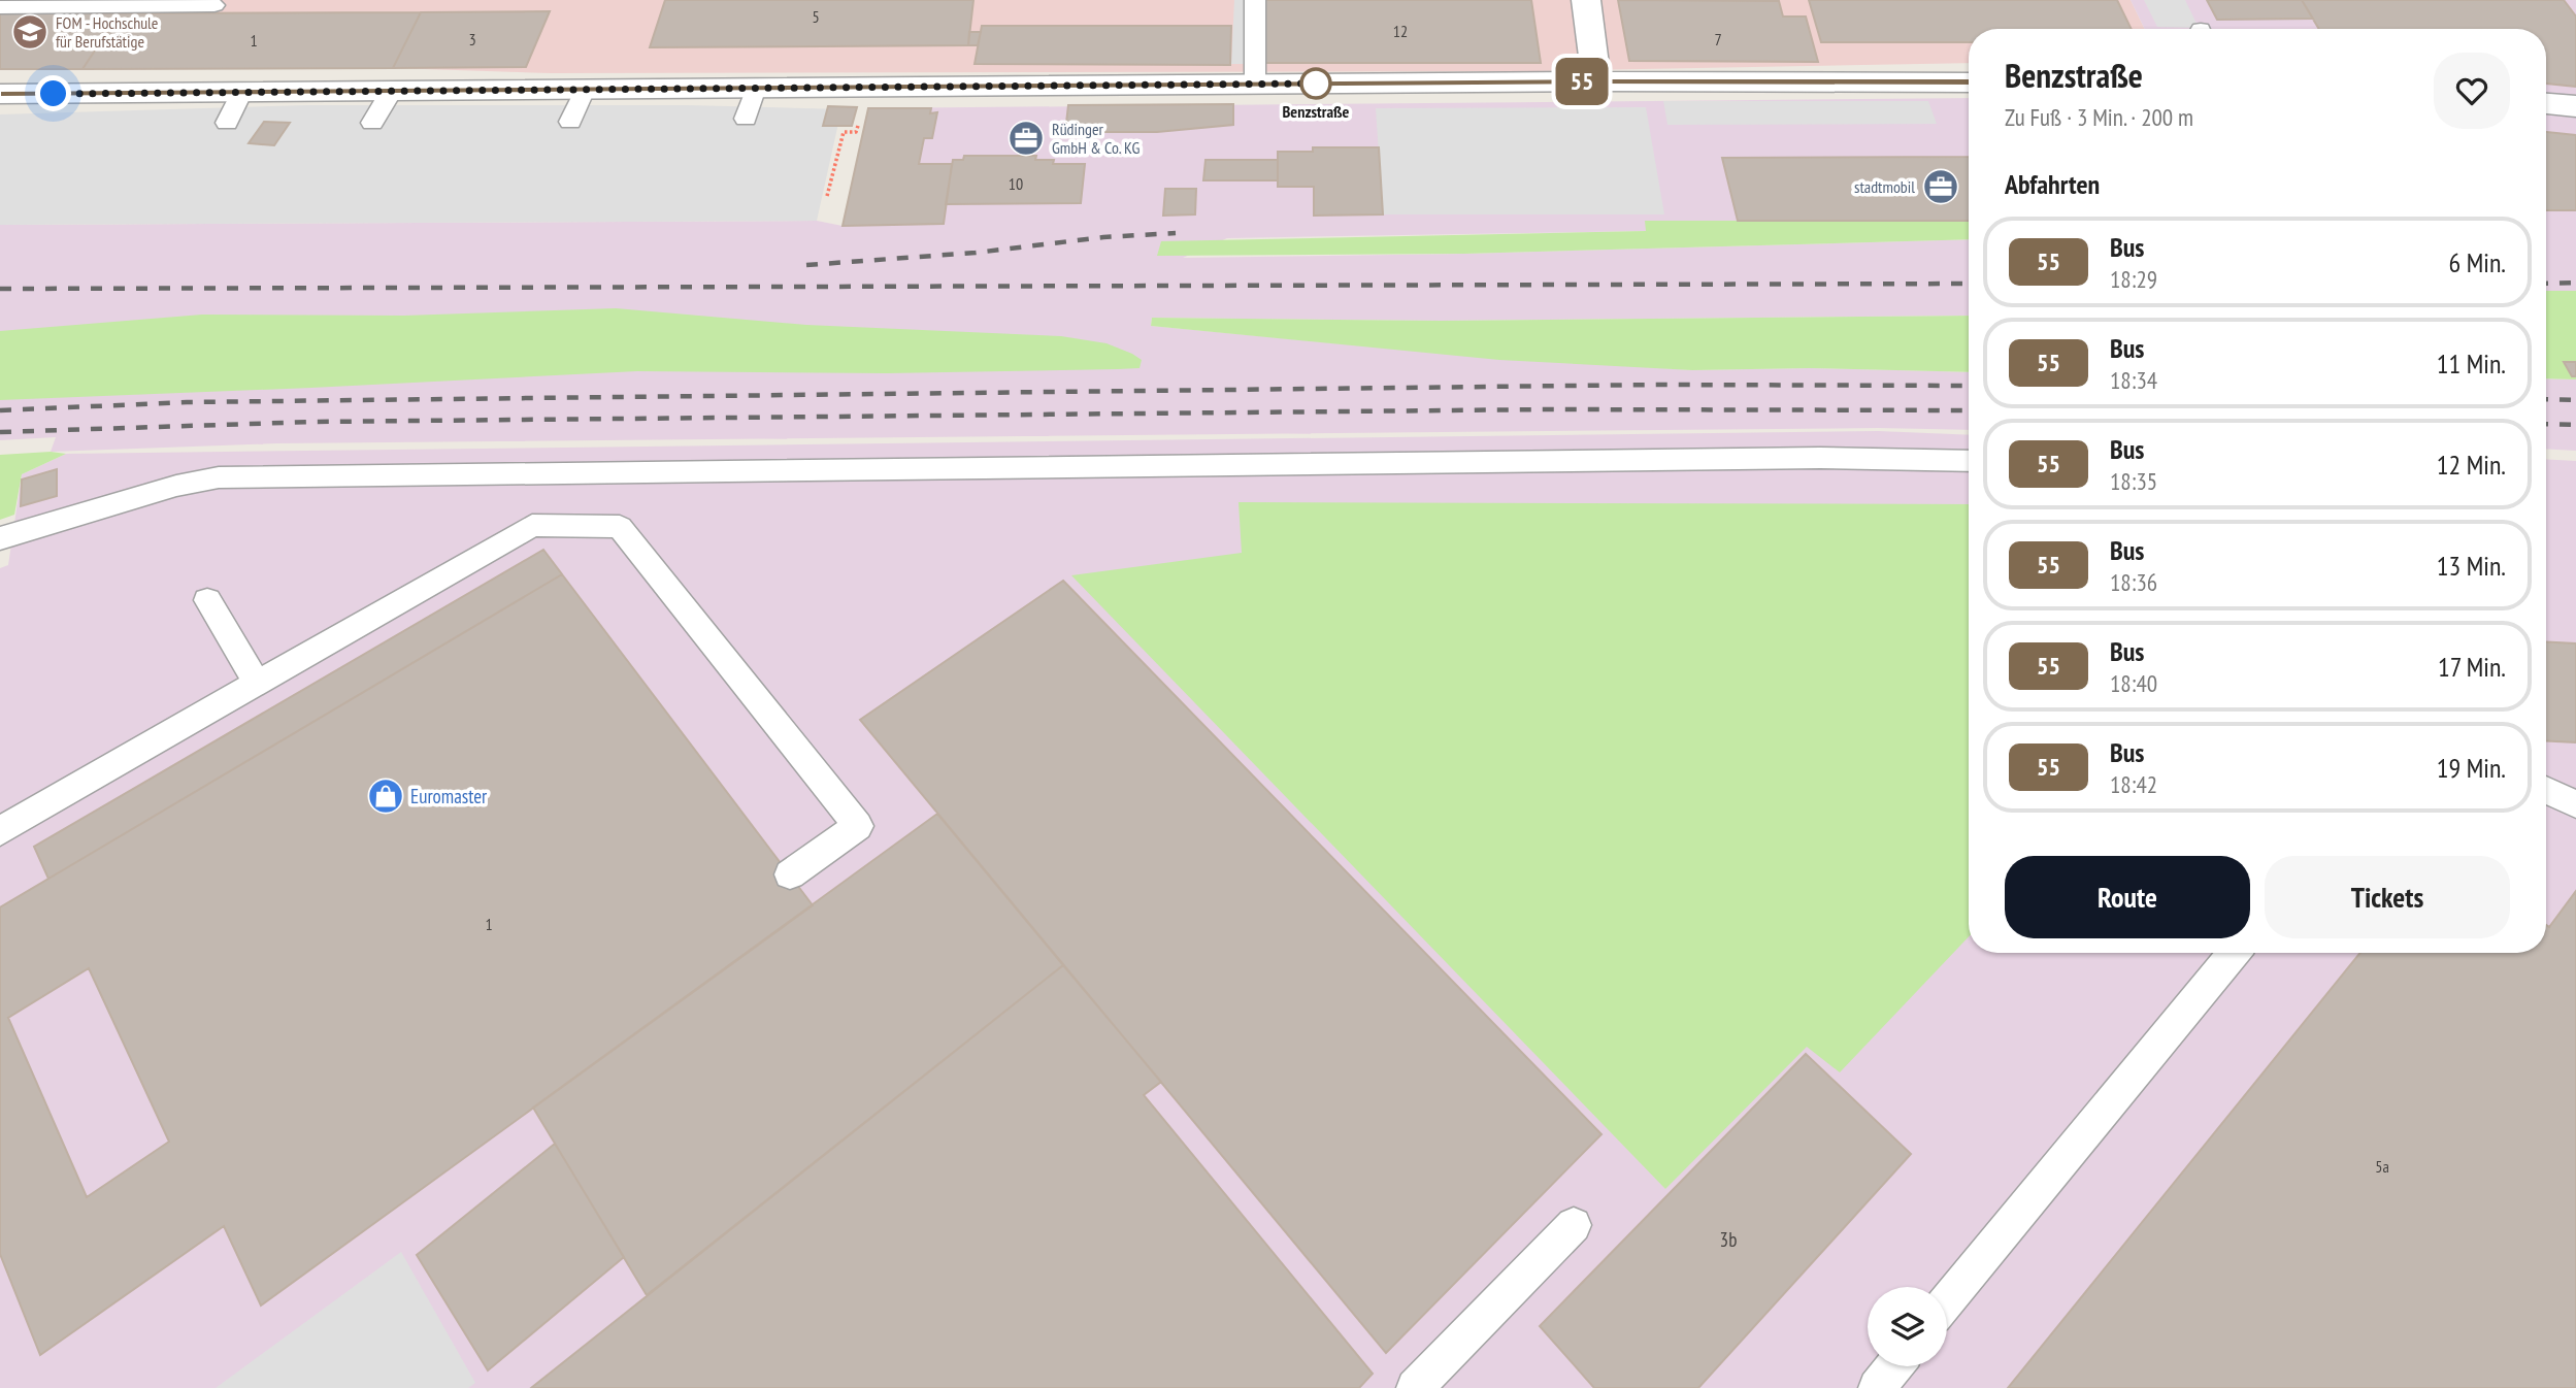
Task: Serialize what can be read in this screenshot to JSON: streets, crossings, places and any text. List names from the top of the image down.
{
  "places": {
    "school or university": ["FOM - Hochschule für Berufstätige"],
    "other": ["Benzstraße"],
    "office": ["Rüdinger GmbH & Co. KG", "stadtmobil"],
    "shop": ["Euromaster"]
  },
  "lines": ["bus line 55"],
  "house_numbers": [
    "5",
    "12",
    "3",
    "7",
    "1",
    "10",
    "1",
    "5a",
    "3b"
  ],
  "page": {
    "on_map": "55",
    "heading": [
      ["Benzstraße", "Zu Fuß · 3 Min. · 200 m"],
      "Abfahrten"
    ],
    "list": [
      {
        "mark": "55",
        "name": "Bus",
        "note": "18:29",
        "value": "6 Min."
      },
      {
        "mark": "55",
        "name": "Bus",
        "note": "18:34",
        "value": "11 Min."
      },
      {
        "mark": "55",
        "name": "Bus",
        "note": "18:35",
        "value": "12 Min."
      },
      {
        "mark": "55",
        "name": "Bus",
        "note": "18:36",
        "value": "13 Min."
      },
      {
        "mark": "55",
        "name": "Bus",
        "note": "18:40",
        "value": "17 Min."
      },
      {
        "mark": "55",
        "name": "Bus",
        "note": "18:42",
        "value": "19 Min."
      }
    ],
    "buttons": ["Route", "Tickets"]
  }
}
